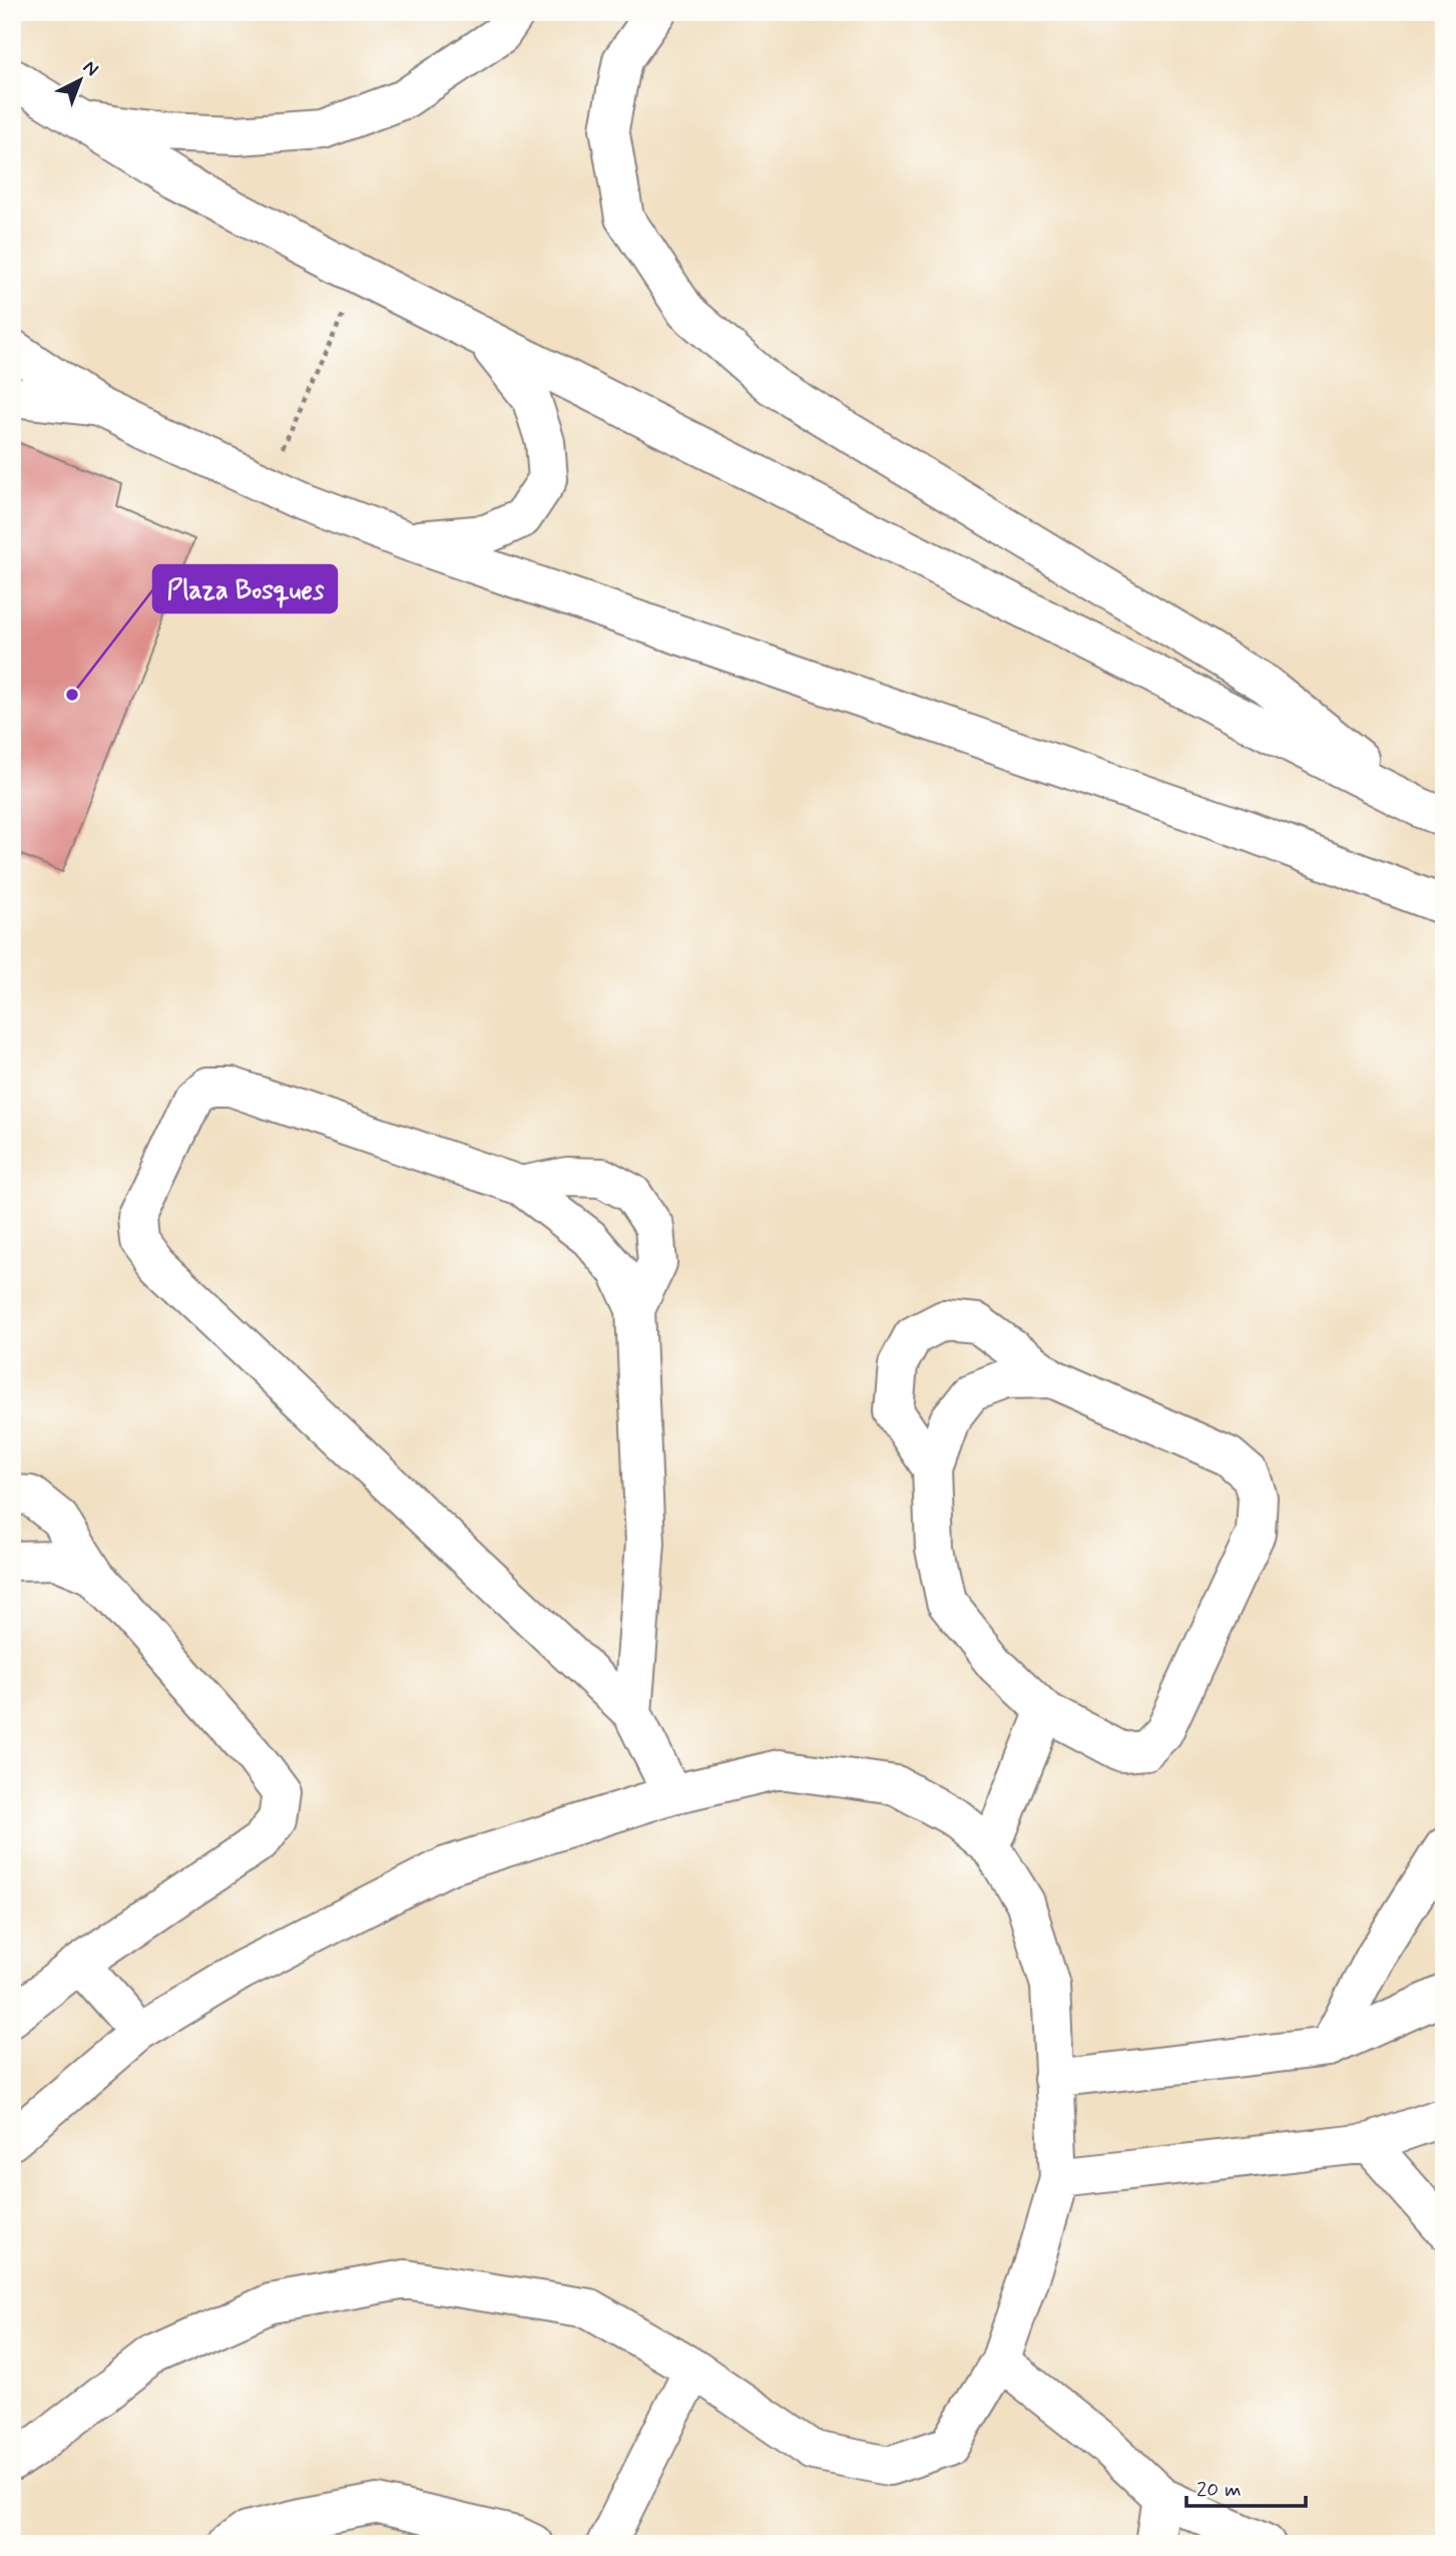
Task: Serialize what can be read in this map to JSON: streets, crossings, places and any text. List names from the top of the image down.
{
  "places": ["Plaza Bosques"],
  "scale_bar": "20 m",
  "north": "top right"
}
